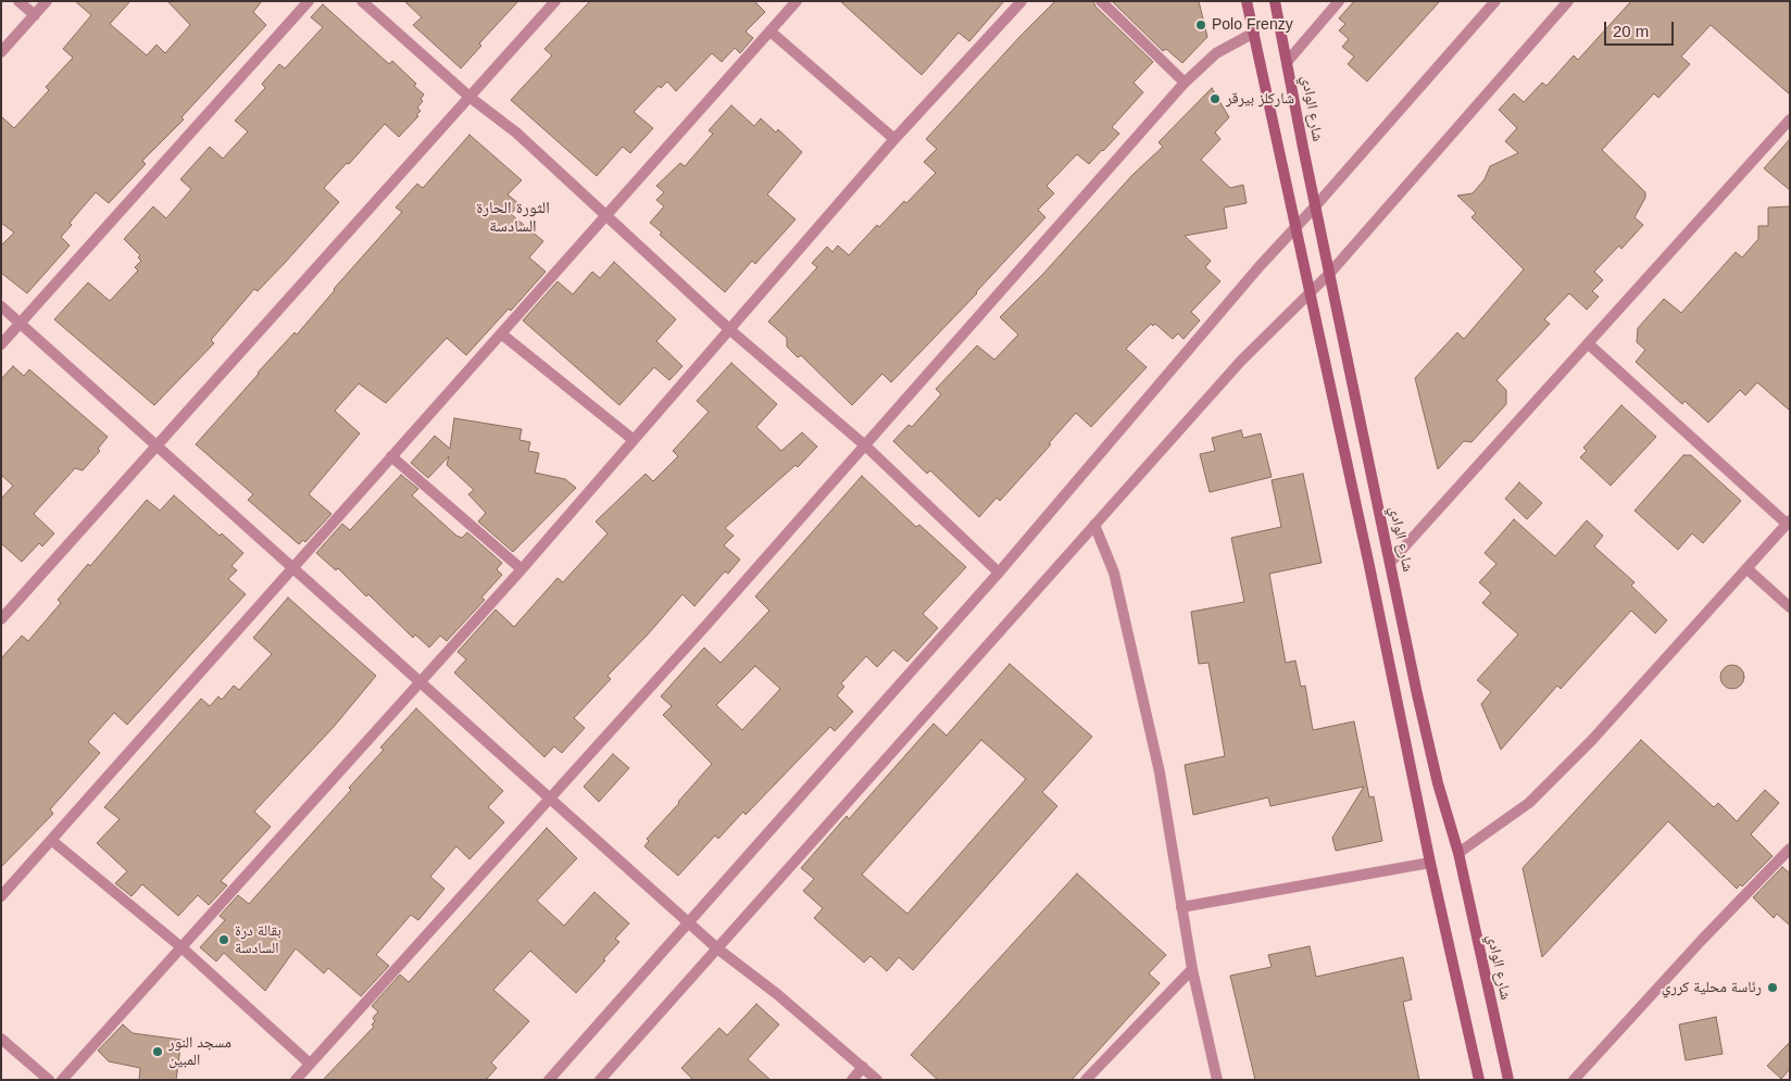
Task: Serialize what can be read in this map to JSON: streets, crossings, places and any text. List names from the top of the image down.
{
  "streets": {
    "main road": ["شارع الوادي"]
  },
  "districts": ["الثورة الحارة السادسة"],
  "places": [
    "Polo Frenzy",
    "شاركلز بيرقر",
    "بقالة درة السادسة",
    "رئاسة محلية كرري",
    "مسجد النور المبين"
  ],
  "scale_bar": "20 m"
}
